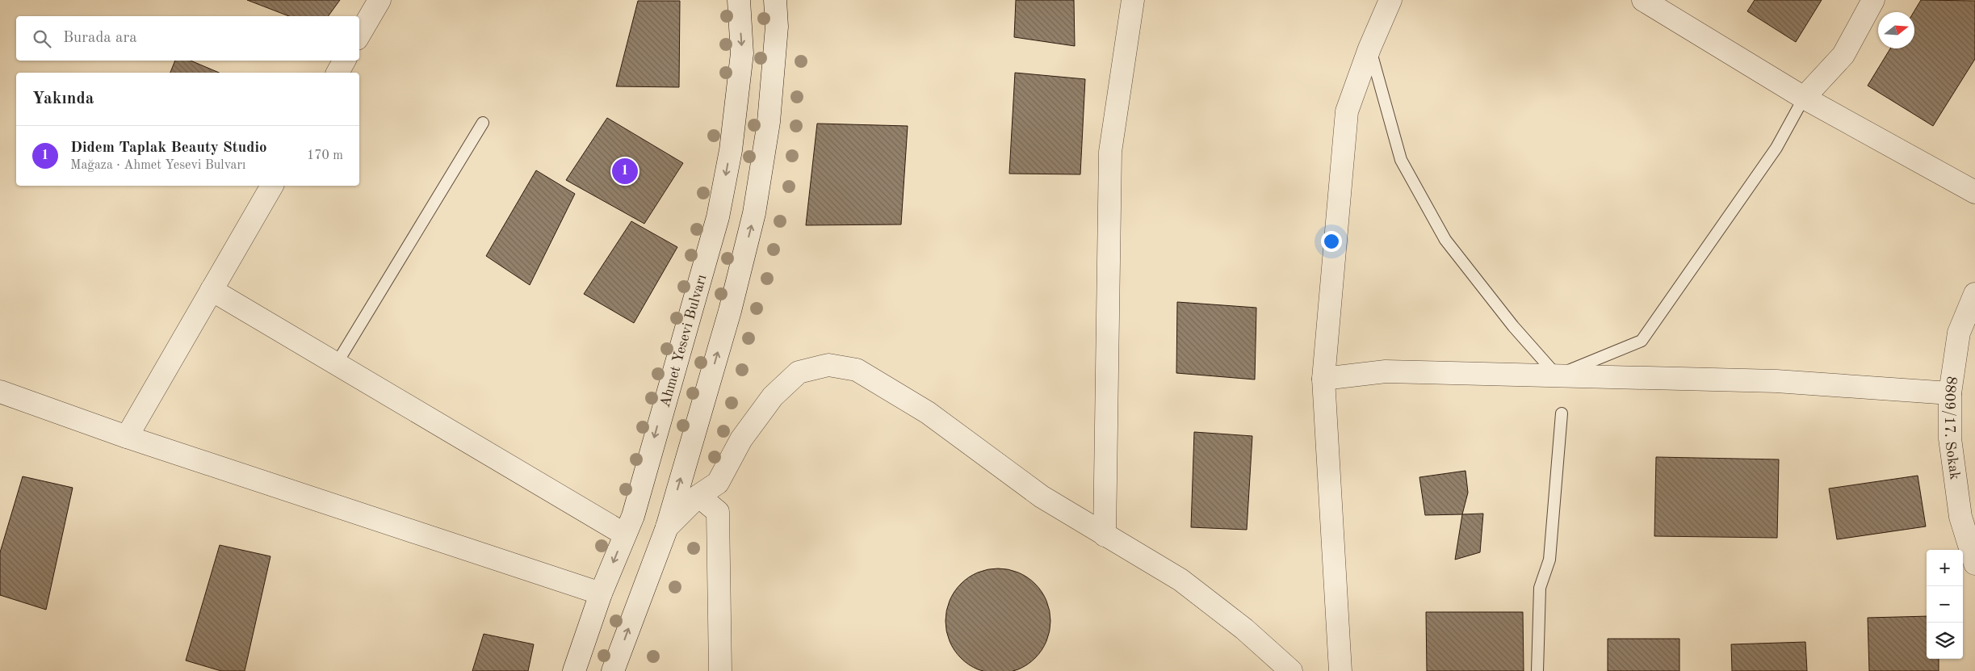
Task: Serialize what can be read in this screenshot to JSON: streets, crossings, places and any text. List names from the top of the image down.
{
  "streets": {
    "street": ["Ahmet Yesevi Bulvarı", "8809/17. Sokak"]
  },
  "north": "right",
  "page": {
    "search": "Burada ara",
    "heading": "Yakında",
    "list": [
      {
        "mark": "1",
        "name": "Didem Taplak Beauty Studio",
        "note": "Mağaza · Ahmet Yesevi Bulvarı",
        "value": "170 m"
      }
    ],
    "pins": "1",
    "map_buttons": ["+", "−"]
  }
}
